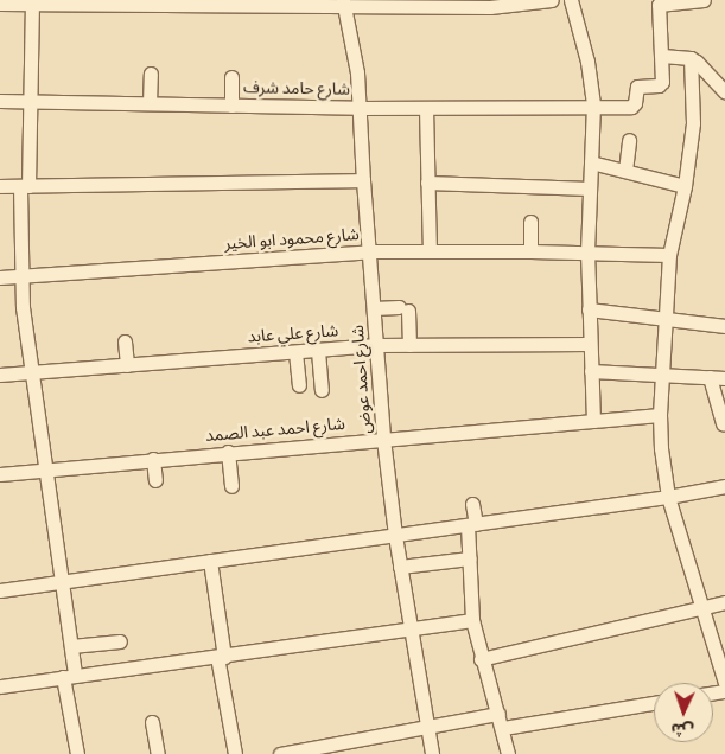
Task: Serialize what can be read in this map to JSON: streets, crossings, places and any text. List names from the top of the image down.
{
  "streets": {
    "street": [
      "شارع حامد شرف",
      "شارع محمود ابو الخير",
      "شارع علي عابد",
      "شارع احمد عوض",
      "شارع احمد عبد الصمد"
    ]
  },
  "crossings": [
    ["شارع حامد شرف", "شارع احمد عوض"],
    ["شارع محمود ابو الخير", "شارع احمد عوض"],
    ["شارع علي عابد", "شارع احمد عوض"],
    ["شارع احمد عوض", "شارع احمد عبد الصمد"]
  ],
  "north": "bottom"
}
